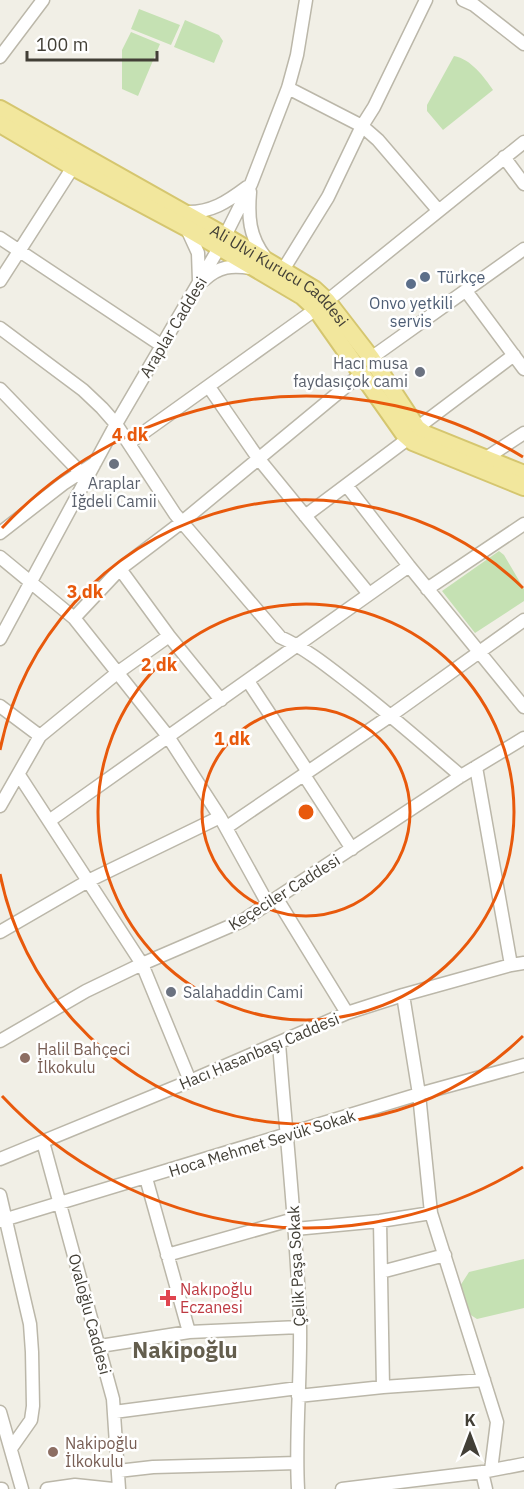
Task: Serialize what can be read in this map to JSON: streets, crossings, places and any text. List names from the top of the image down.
{
  "streets": {
    "main road": ["Ali Ulvi Kurucu Caddesi"],
    "street": [
      "Araplar Caddesi",
      "Keçeciler Caddesi",
      "Hacı Hasanbaşı Caddesi",
      "Hoca Mehmet Sevük Sokak",
      "Çelik Paşa Sokak",
      "Ovaloğlu Caddesi"
    ]
  },
  "crossings": [
    ["Ali Ulvi Kurucu Caddesi", "Araplar Caddesi"],
    ["Hacı Hasanbaşı Caddesi", "Çelik Paşa Sokak"],
    ["Hacı Hasanbaşı Caddesi", "Ovaloğlu Caddesi"],
    ["Hoca Mehmet Sevük Sokak", "Çelik Paşa Sokak"],
    ["Hoca Mehmet Sevük Sokak", "Ovaloğlu Caddesi"]
  ],
  "districts": ["Nakipoğlu"],
  "places": {
    "other": [
      "Türkçe",
      "Onvo yetkili servis",
      "Hacı musa faydasıçok cami",
      "Araplar İğdeli Camii",
      "Salahaddin Cami",
      "Halil Bahçeci İlkokulu",
      "Nakipoğlu İlkokulu"
    ],
    "health": ["Nakıpoğlu Eczanesi"]
  },
  "scale_bar": "100 m",
  "north": "top",
  "rings": [
    "4 dk",
    "3 dk",
    "2 dk",
    "1 dk"
  ]
}
